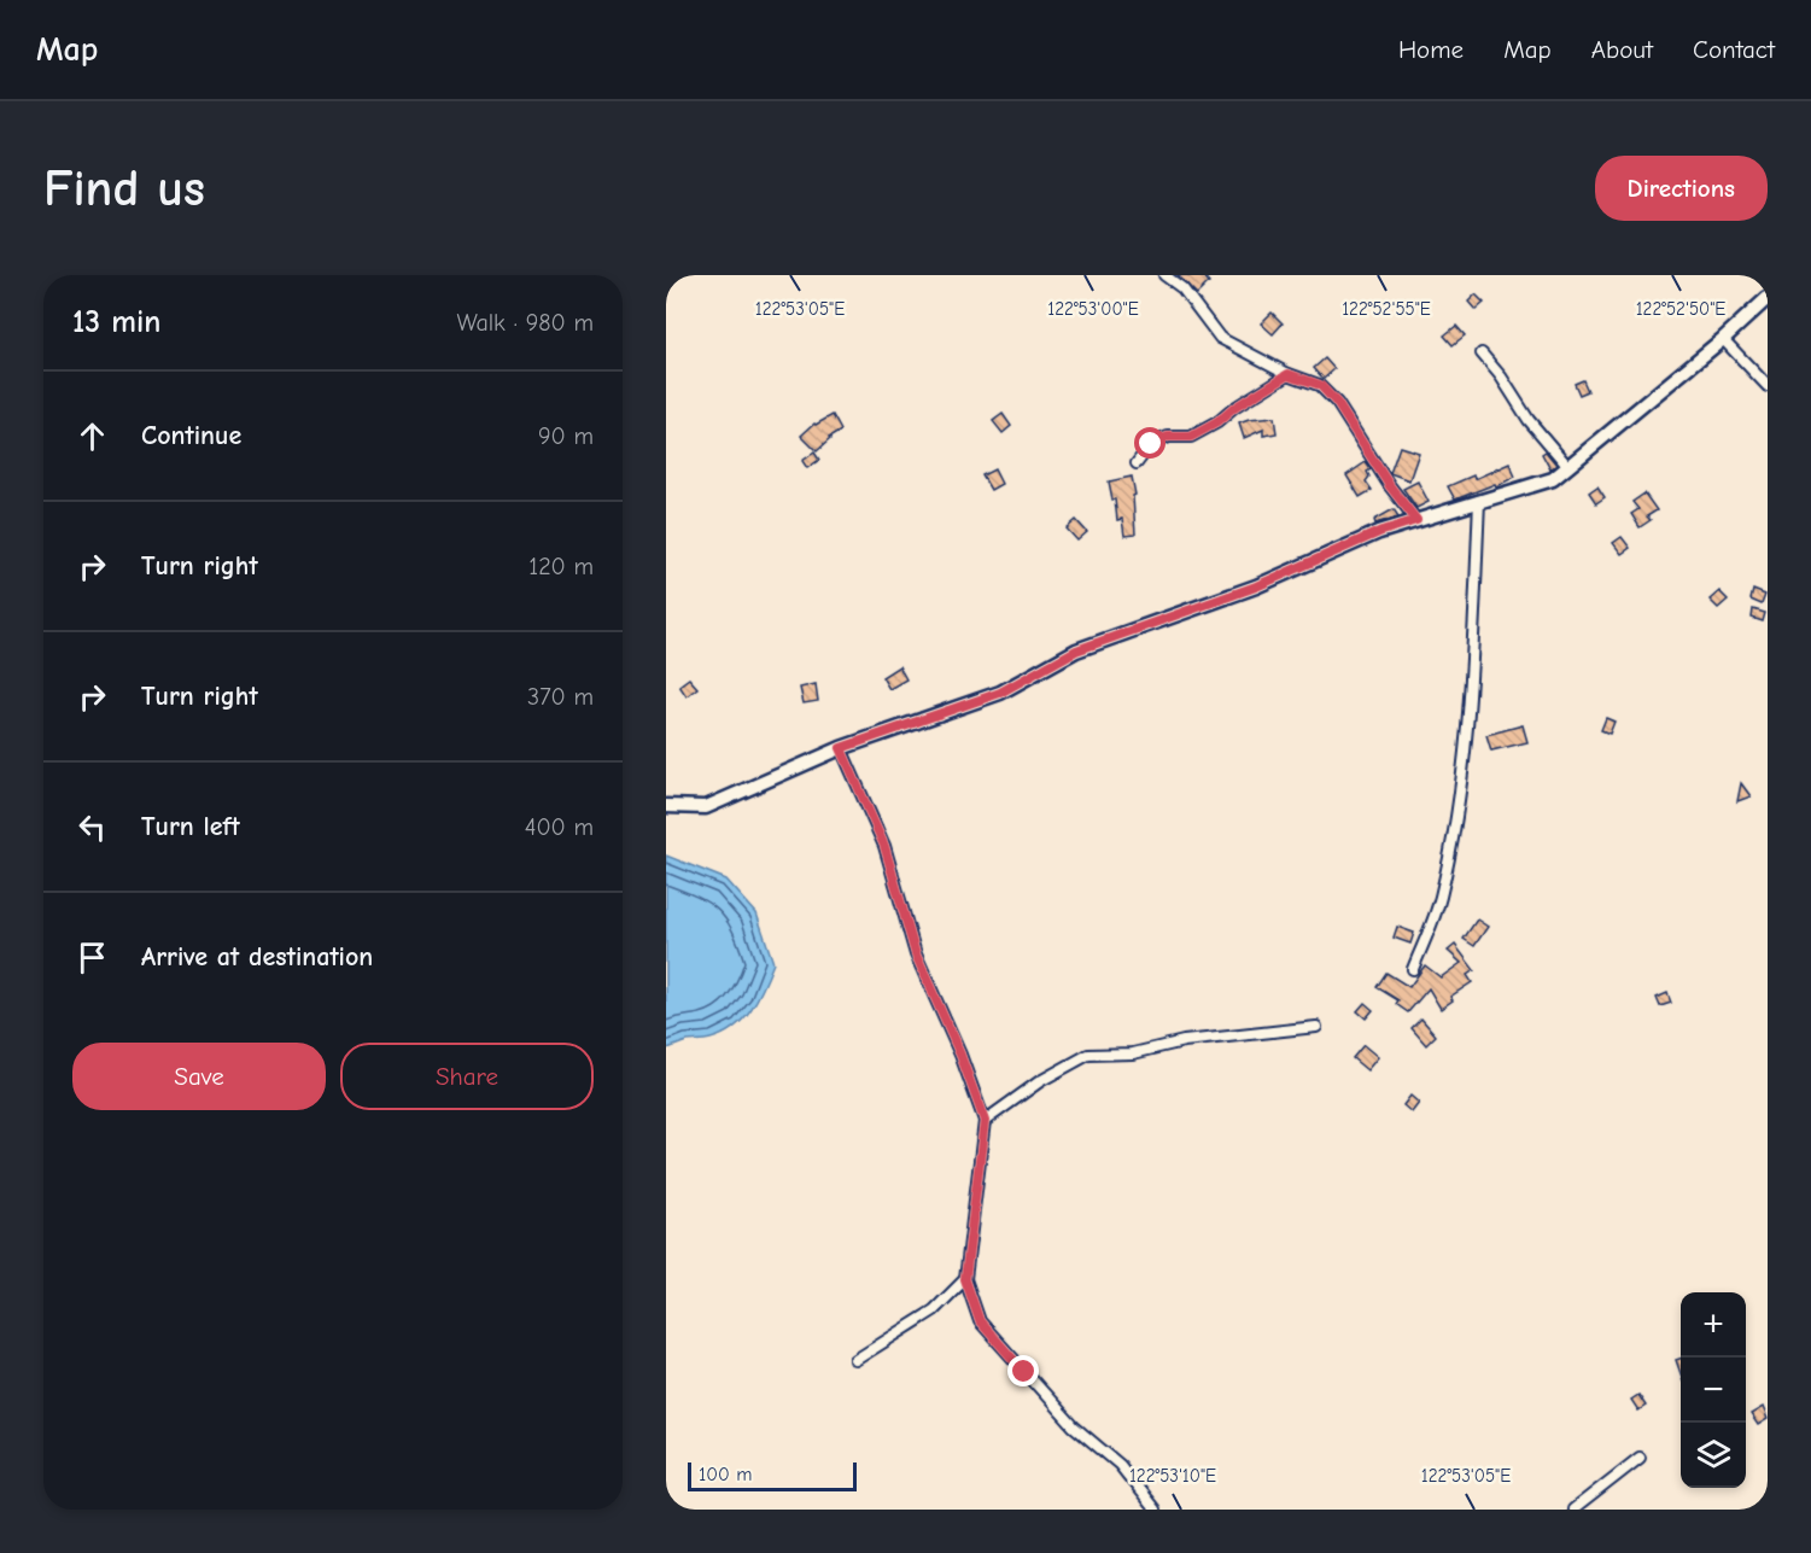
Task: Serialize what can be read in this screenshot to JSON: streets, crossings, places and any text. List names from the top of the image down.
{
  "scale_bar": "100 m",
  "page": {
    "header": "Map",
    "nav": [
      "Home",
      "Map",
      "About",
      "Contact"
    ],
    "buttons": [
      "Directions",
      ["Save", "Share"]
    ],
    "title": "Find us",
    "heading": ["13 min", "Walk · 980 m"],
    "list": [
      ["Continue", "90 m"],
      ["Turn right", "120 m"],
      ["Turn right", "370 m"],
      ["Turn left", "400 m"],
      "Arrive at destination"
    ],
    "map_buttons": ["+", "−"],
    "scale": "100 m"
  },
  "coordinates": [
    "122°53'05\"E",
    "122°53'00\"E",
    "122°52'55\"E",
    "122°52'50\"E",
    "122°53'10\"E"
  ]
}
